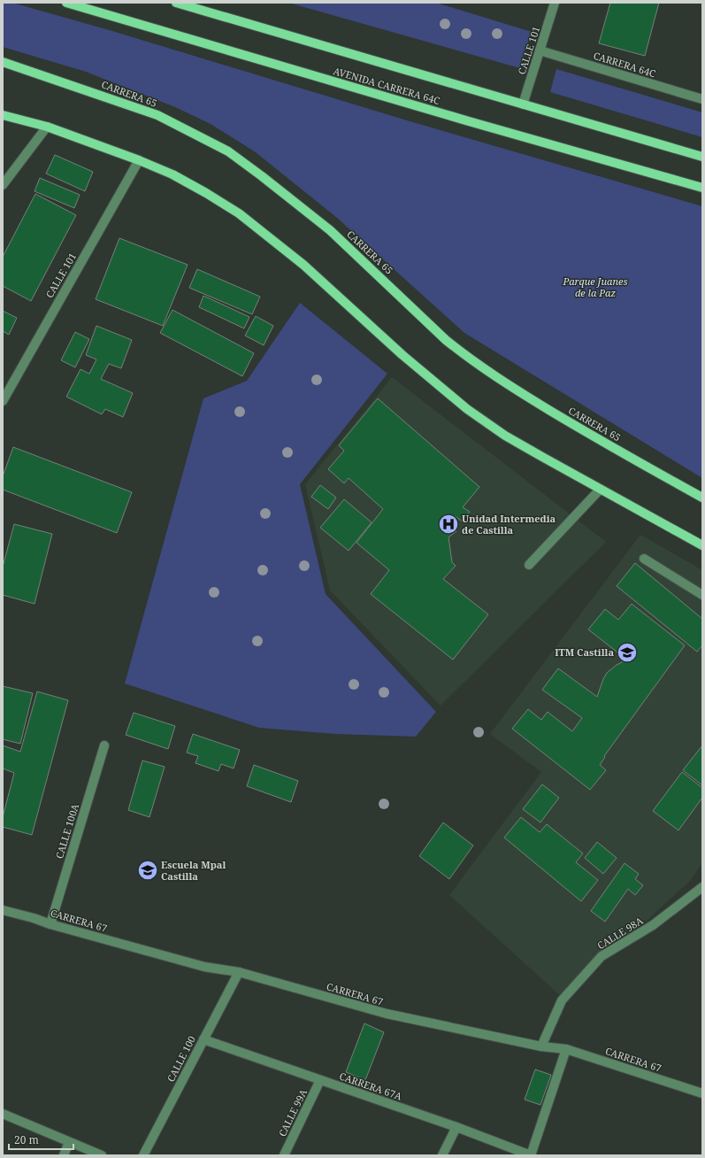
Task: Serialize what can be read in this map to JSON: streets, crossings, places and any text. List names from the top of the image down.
{
  "streets": {
    "main road": ["AVENIDA CARRERA 64C", "CARRERA 65"],
    "street": [
      "CALLE 101",
      "CARRERA 64C",
      "CALLE 100A",
      "CARRERA 67",
      "CALLE 98A",
      "CALLE 100",
      "CARRERA 67A",
      "CALLE 99A"
    ]
  },
  "crossings": [
    ["CALLE 101", "CARRERA 64C"],
    ["CALLE 101", "AVENIDA CARRERA 64C"],
    ["CALLE 100A", "CARRERA 67"],
    ["CARRERA 67", "CALLE 98A"],
    ["CARRERA 67", "CALLE 100"],
    ["CALLE 100", "CARRERA 67A"],
    ["CARRERA 67A", "CALLE 99A"]
  ],
  "parks": ["Parque Juanes de la Paz"],
  "places": {
    "hospital": ["Unidad Intermedia de Castilla"],
    "school or university": ["ITM Castilla", "Escuela Mpal Castilla"]
  },
  "scale_bar": "20 m"
}
